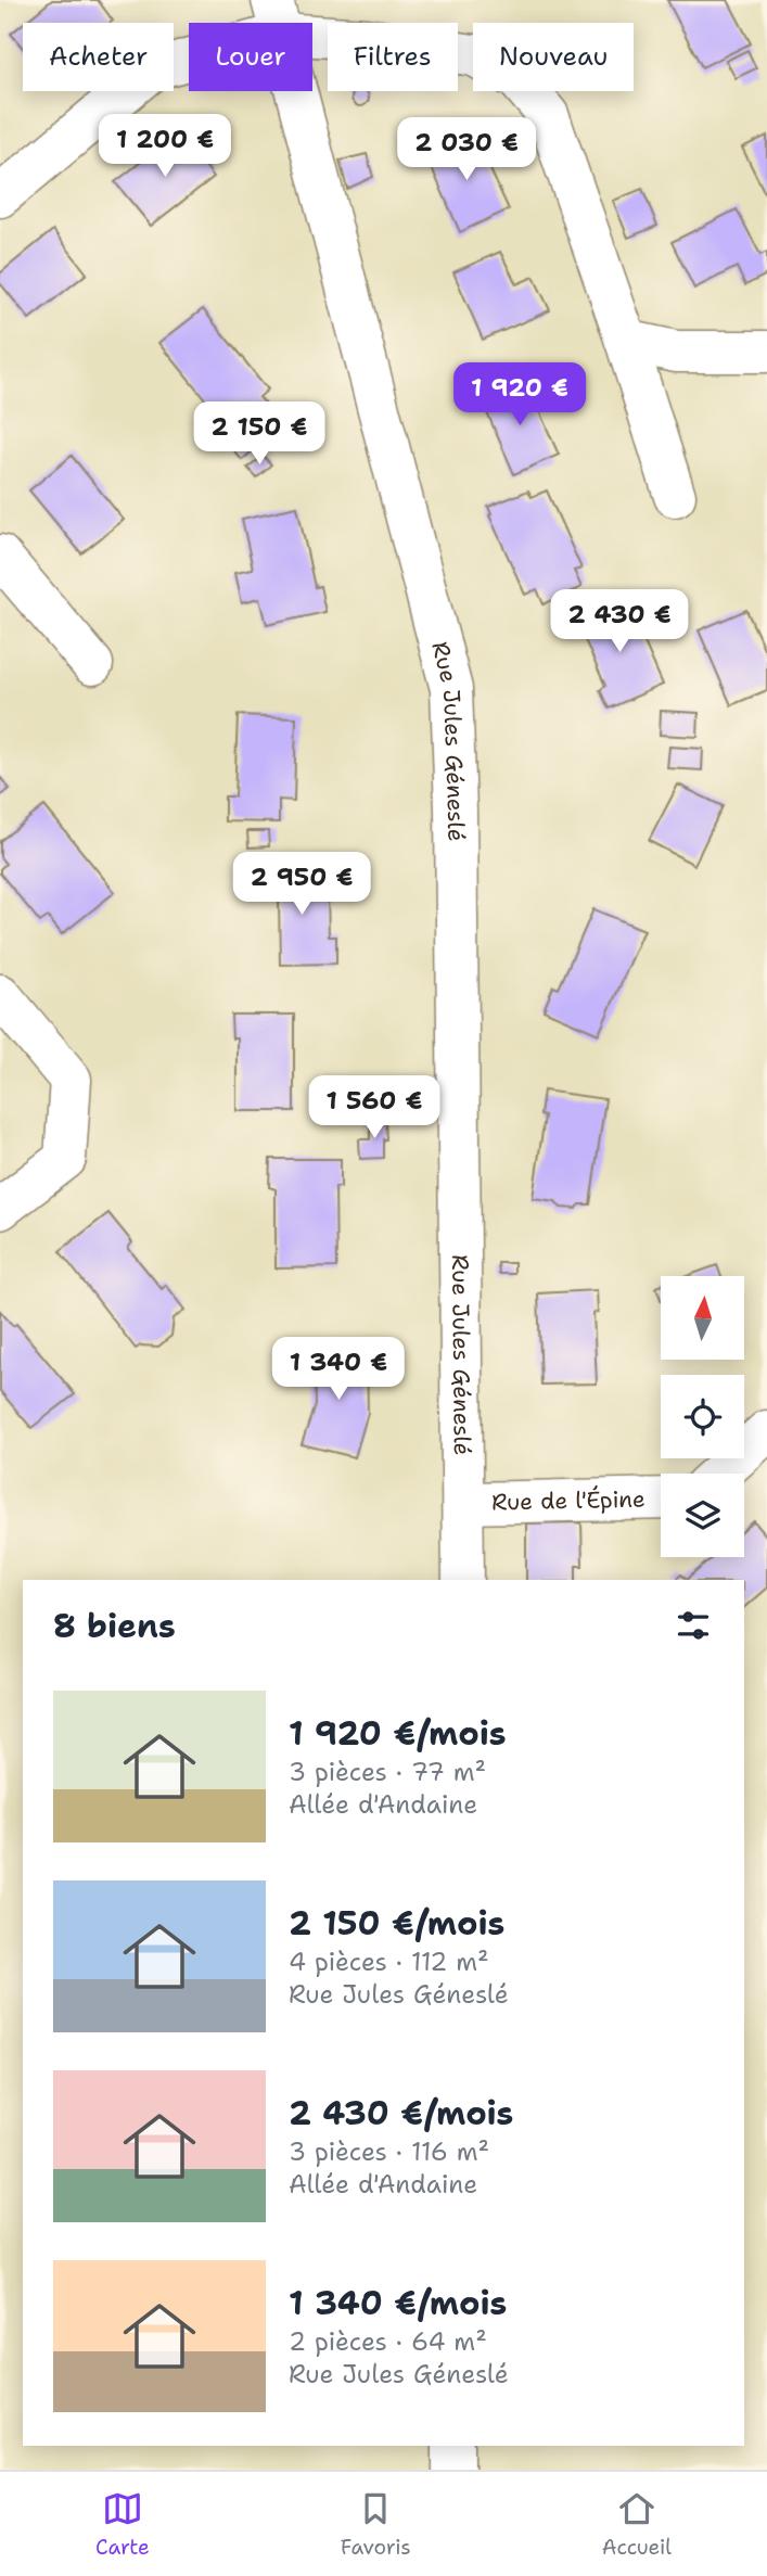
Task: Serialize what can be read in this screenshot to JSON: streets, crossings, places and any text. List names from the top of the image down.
{
  "streets": {
    "street": ["Rue Jules Géneslé", "Rue de l'Épine"]
  },
  "crossings": [
    ["Rue Jules Géneslé", "Rue de l'Épine"]
  ],
  "north": "top",
  "page": {
    "chip": [
      "Acheter",
      "Louer",
      "Filtres",
      "Nouveau"
    ],
    "price": [
      "1 200 €",
      "2 030 €",
      "1 920 €",
      "2 150 €",
      "2 430 €",
      "2 950 €",
      "1 560 €",
      "1 340 €"
    ],
    "heading": "8 biens",
    "list": [
      {
        "name": "1 920 €/mois",
        "note": "3 pièces · 77 m² · Allée d'Andaine"
      },
      {
        "name": "2 150 €/mois",
        "note": "4 pièces · 112 m² · Rue Jules Géneslé"
      },
      {
        "name": "2 430 €/mois",
        "note": "3 pièces · 116 m² · Allée d'Andaine"
      },
      {
        "name": "1 340 €/mois",
        "note": "2 pièces · 64 m² · Rue Jules Géneslé"
      }
    ],
    "tabs": ["Carte", "Favoris", "Accueil"]
  }
}
